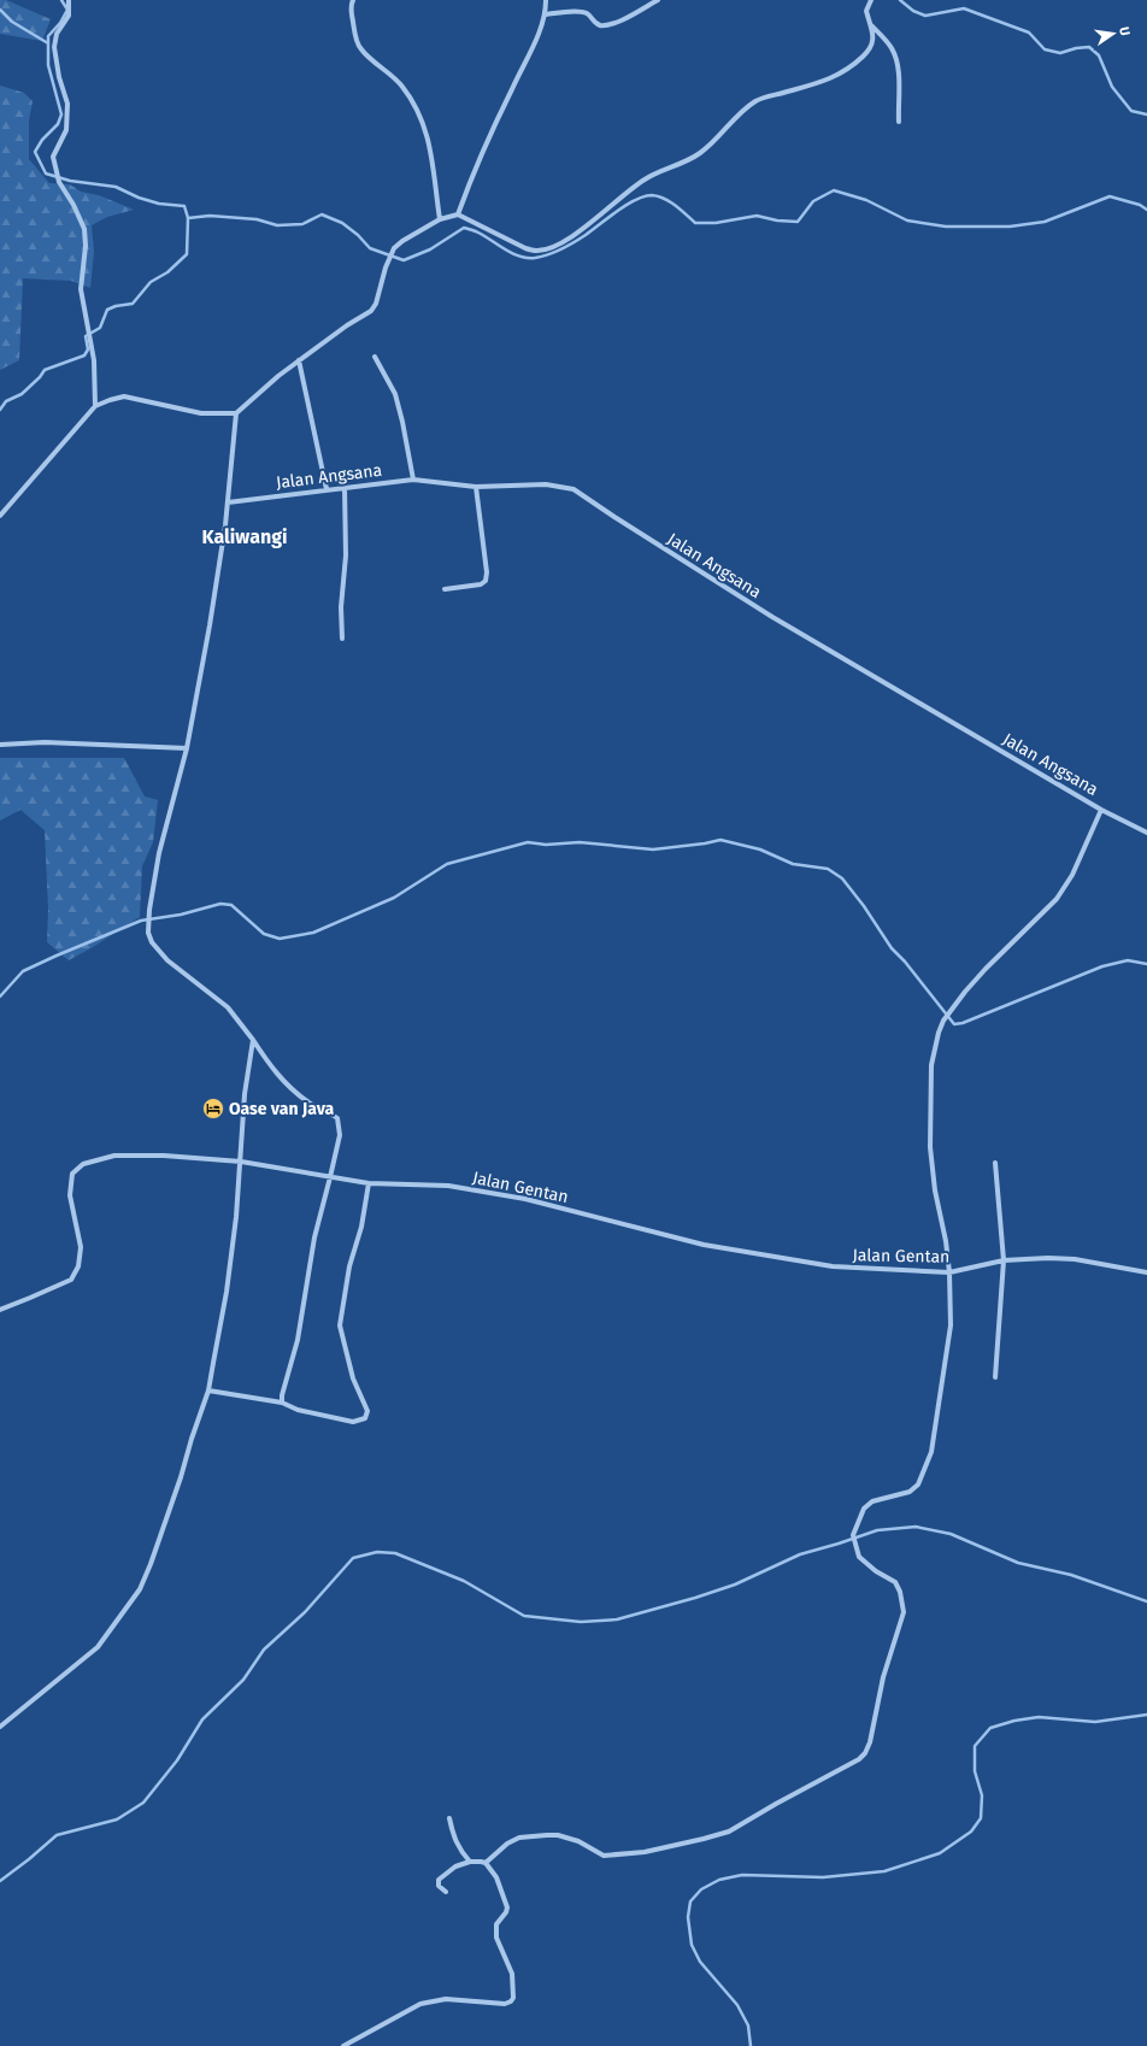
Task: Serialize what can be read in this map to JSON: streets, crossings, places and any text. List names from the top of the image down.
{
  "streets": {
    "street": ["Jalan Angsana", "Jalan Gentan"]
  },
  "districts": ["Kaliwangi"],
  "places": {
    "hotel": ["Oase van Java"]
  },
  "north": "right"
}
